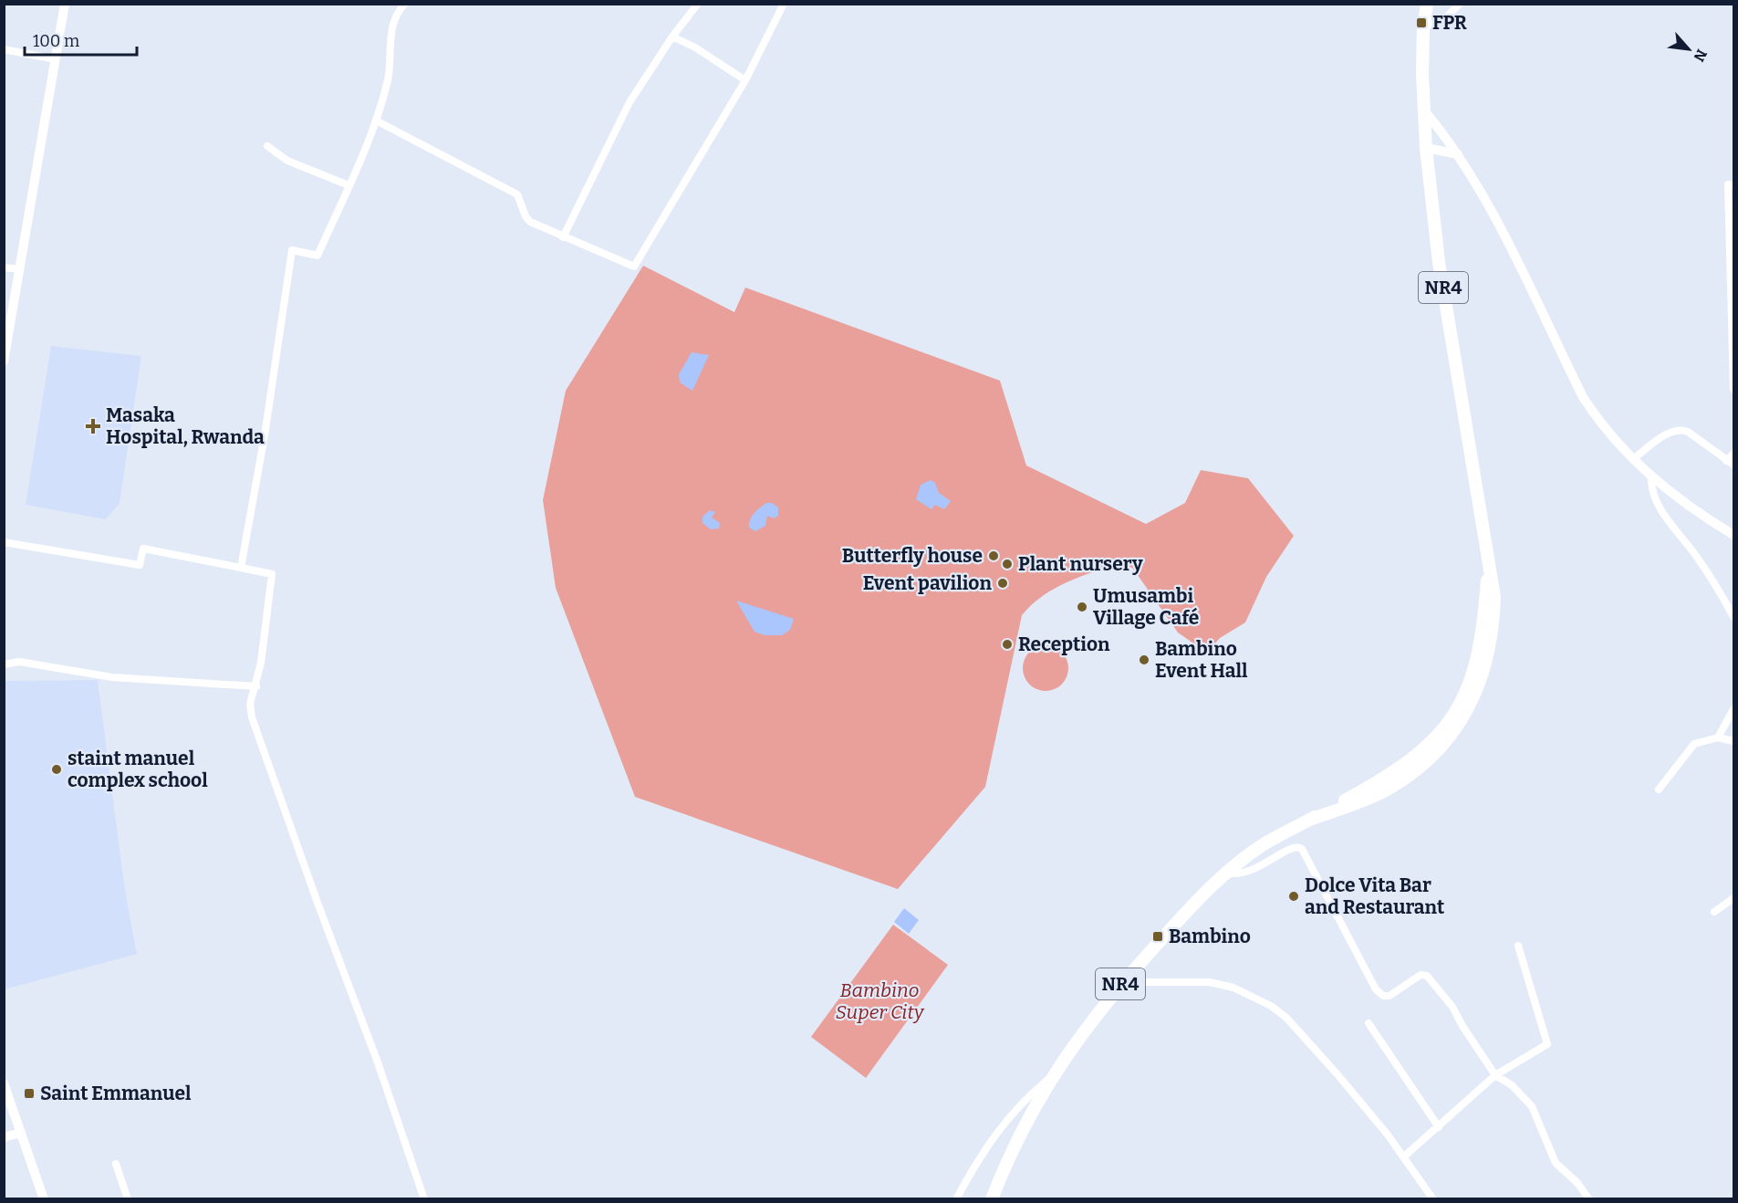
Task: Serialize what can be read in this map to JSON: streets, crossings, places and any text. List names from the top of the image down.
{
  "streets": {
    "highway": ["NR4"]
  },
  "parks": ["Bambino Super City"],
  "places": {
    "transit": ["FPR", "Bambino", "Saint Emmanuel"],
    "health": ["Masaka Hospital, Rwanda"],
    "other": [
      "Butterfly house",
      "Plant nursery",
      "Event pavilion",
      "Umusambi Village Café",
      "Reception",
      "Bambino Event Hall",
      "staint manuel complex school",
      "Dolce Vita Bar and Restaurant"
    ]
  },
  "scale_bar": "100 m",
  "north": "bottom right"
}
